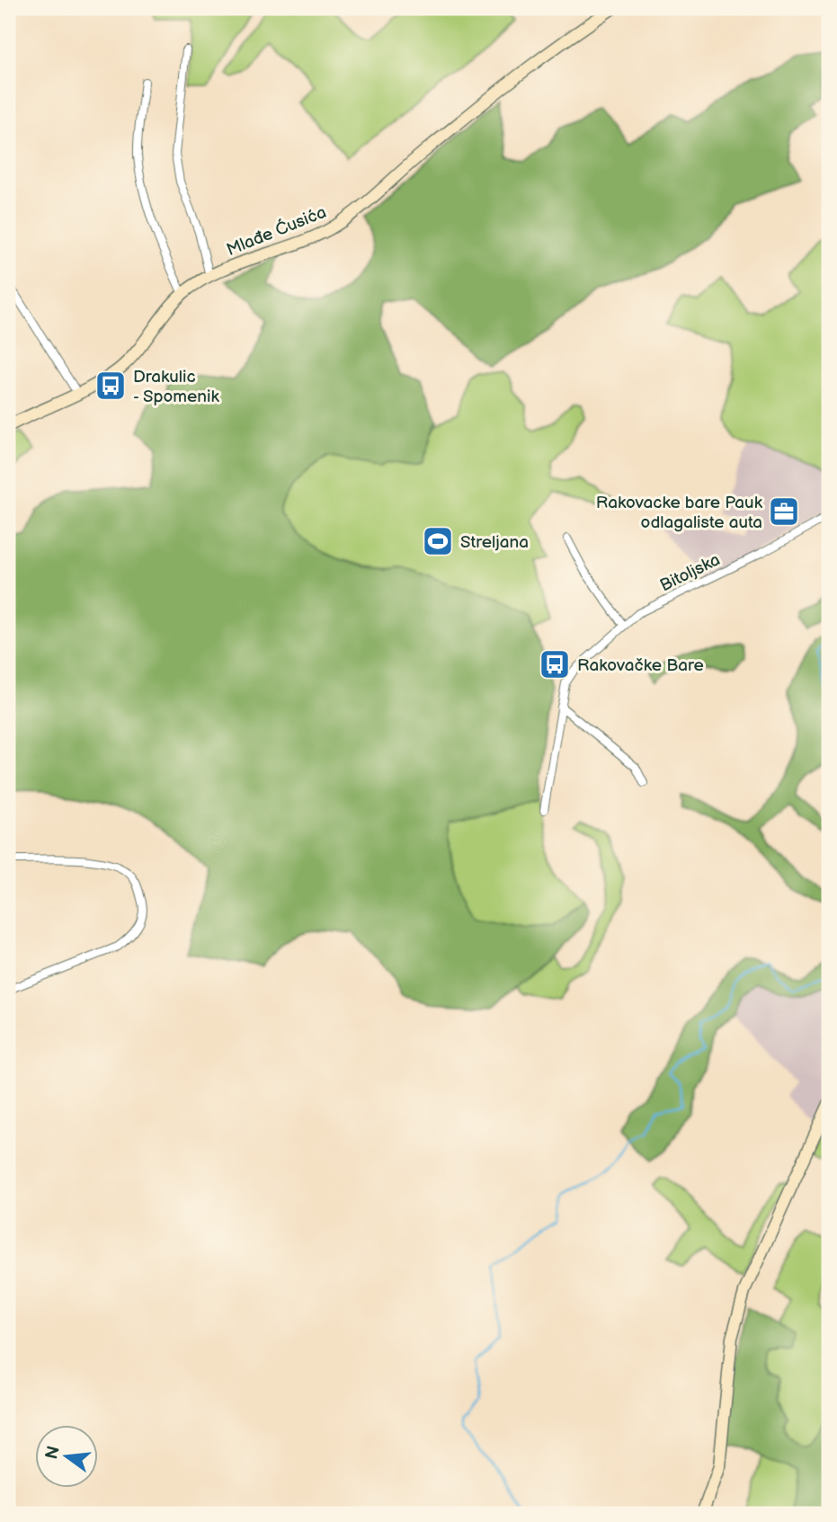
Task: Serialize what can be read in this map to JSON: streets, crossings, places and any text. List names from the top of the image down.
{
  "streets": {
    "street": ["Mlađe Ćusića", "Bitoljska"]
  },
  "places": {
    "bus stop": ["Drakulic - Spomenik", "Rakovačke Bare"],
    "office": ["Rakovacke bare Pauk odlagaliste auta"],
    "sports": ["Streljana"]
  },
  "north": "left"
}
